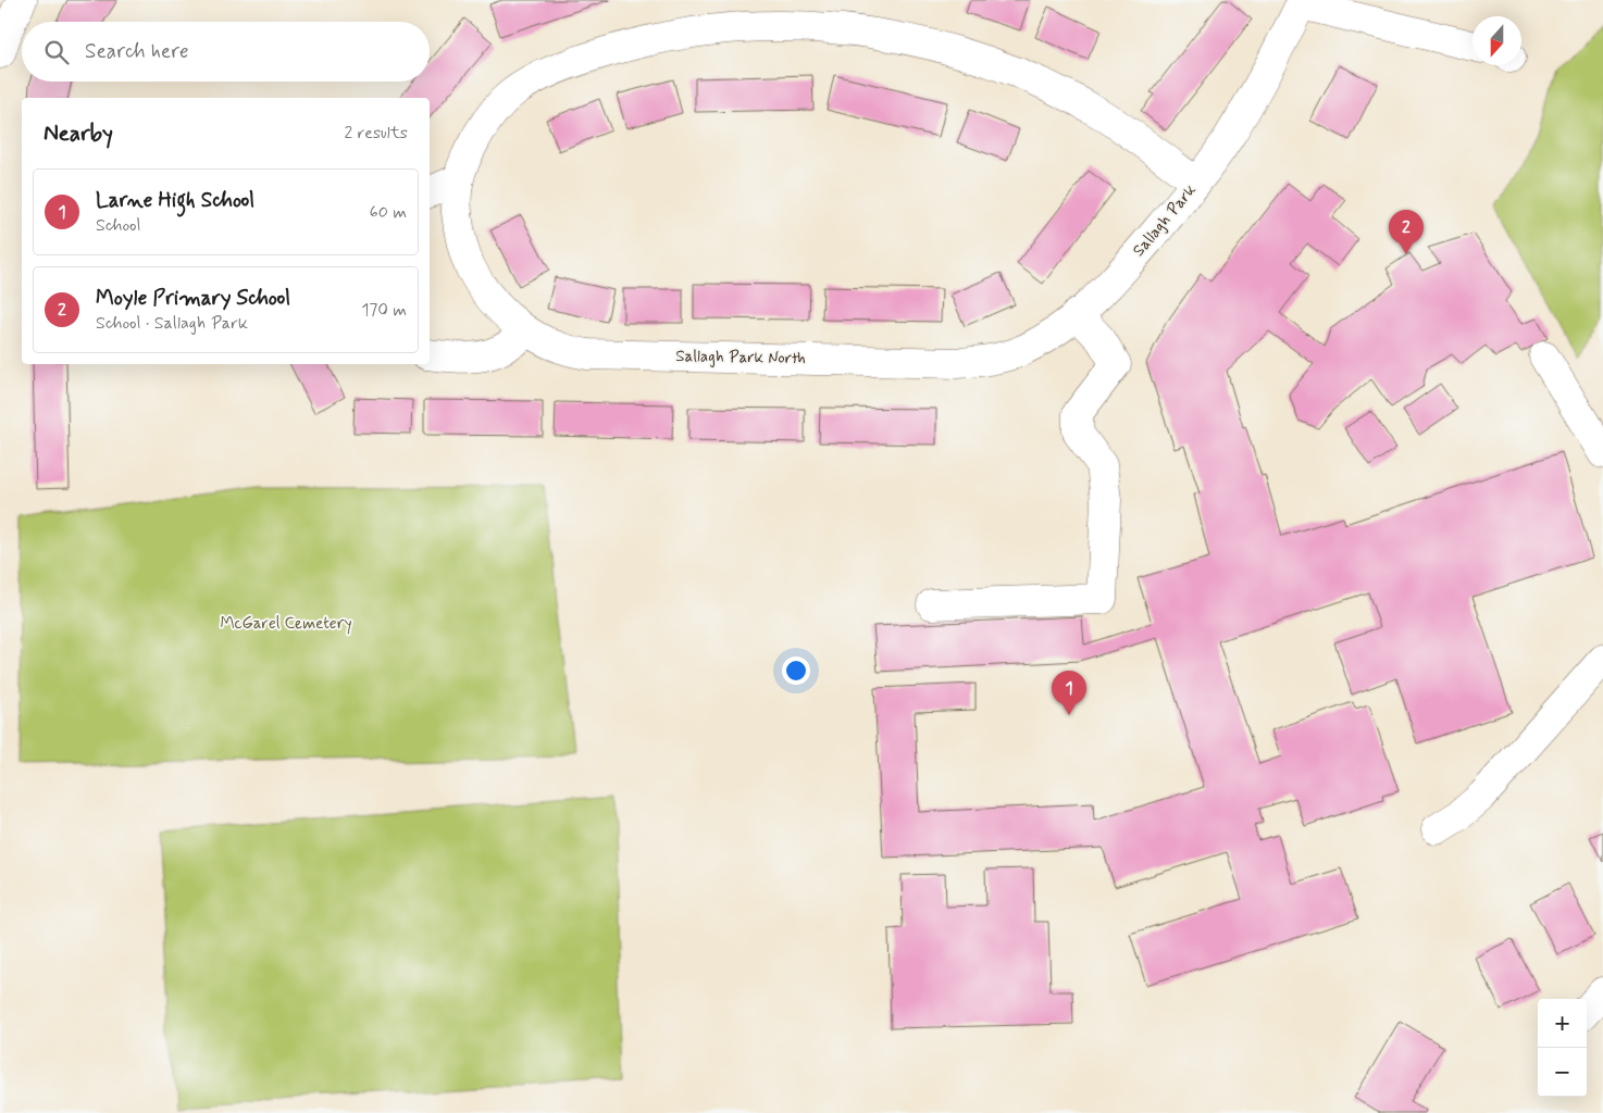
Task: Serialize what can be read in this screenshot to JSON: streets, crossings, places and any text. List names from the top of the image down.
{
  "streets": {
    "street": ["Sallagh Park", "Sallagh Park North"]
  },
  "crossings": [
    ["Sallagh Park", "Sallagh Park North"]
  ],
  "parks": ["McGarel Cemetery"],
  "north": "bottom",
  "page": {
    "search": "Search here",
    "heading": ["Nearby", "2 results"],
    "list": [
      {
        "mark": "1",
        "name": "Larne High School",
        "note": "School",
        "value": "60 m"
      },
      {
        "mark": "2",
        "name": "Moyle Primary School",
        "note": "School · Sallagh Park",
        "value": "170 m"
      }
    ],
    "pins": ["2", "1"],
    "map_buttons": ["+", "−"]
  }
}
